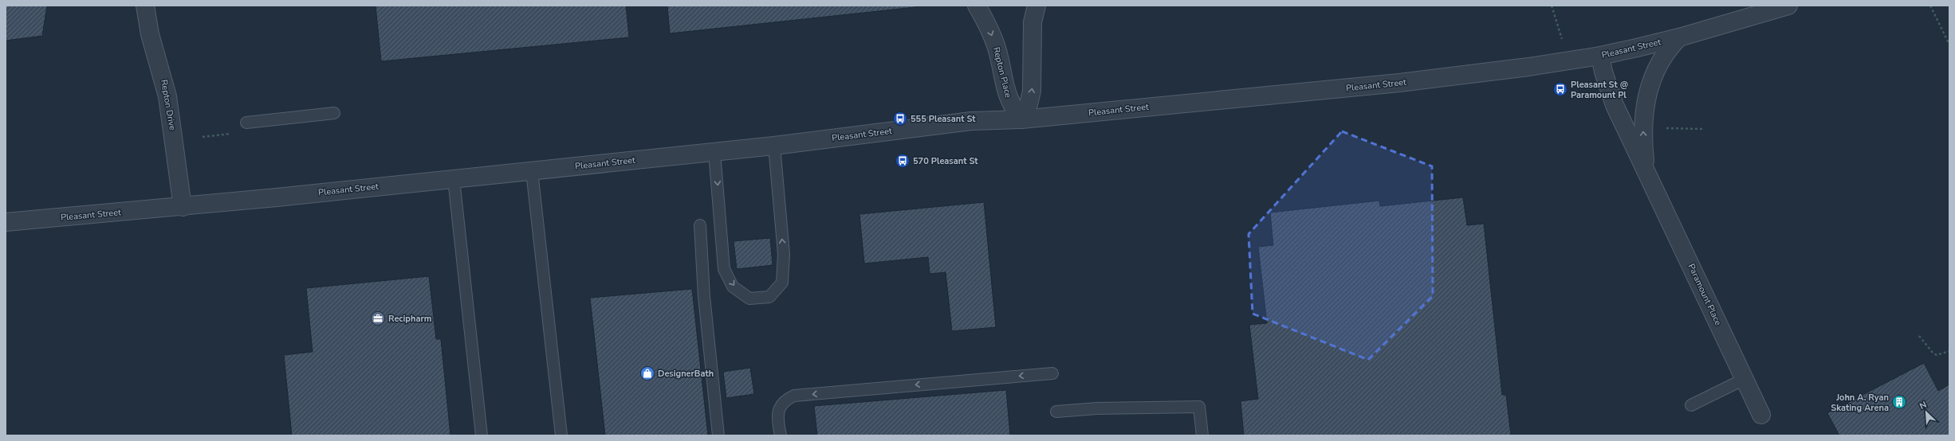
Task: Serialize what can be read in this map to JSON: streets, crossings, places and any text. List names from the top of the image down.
{
  "streets": {
    "street": [
      "Pleasant Street",
      "Repton Place",
      "Repton Drive",
      "Paramount Place"
    ]
  },
  "crossings": [
    ["Pleasant Street", "Repton Place"],
    ["Pleasant Street", "Repton Drive"],
    ["Pleasant Street", "Paramount Place"]
  ],
  "one_way": ["Repton Place"],
  "places": {
    "bus stop": ["Pleasant St @ Paramount Pl", "555 Pleasant St", "570 Pleasant St"],
    "office": ["Recipharm"],
    "shop": ["DesignerBath"],
    "building": ["John A. Ryan Skating Arena"]
  },
  "north": "top left"
}
